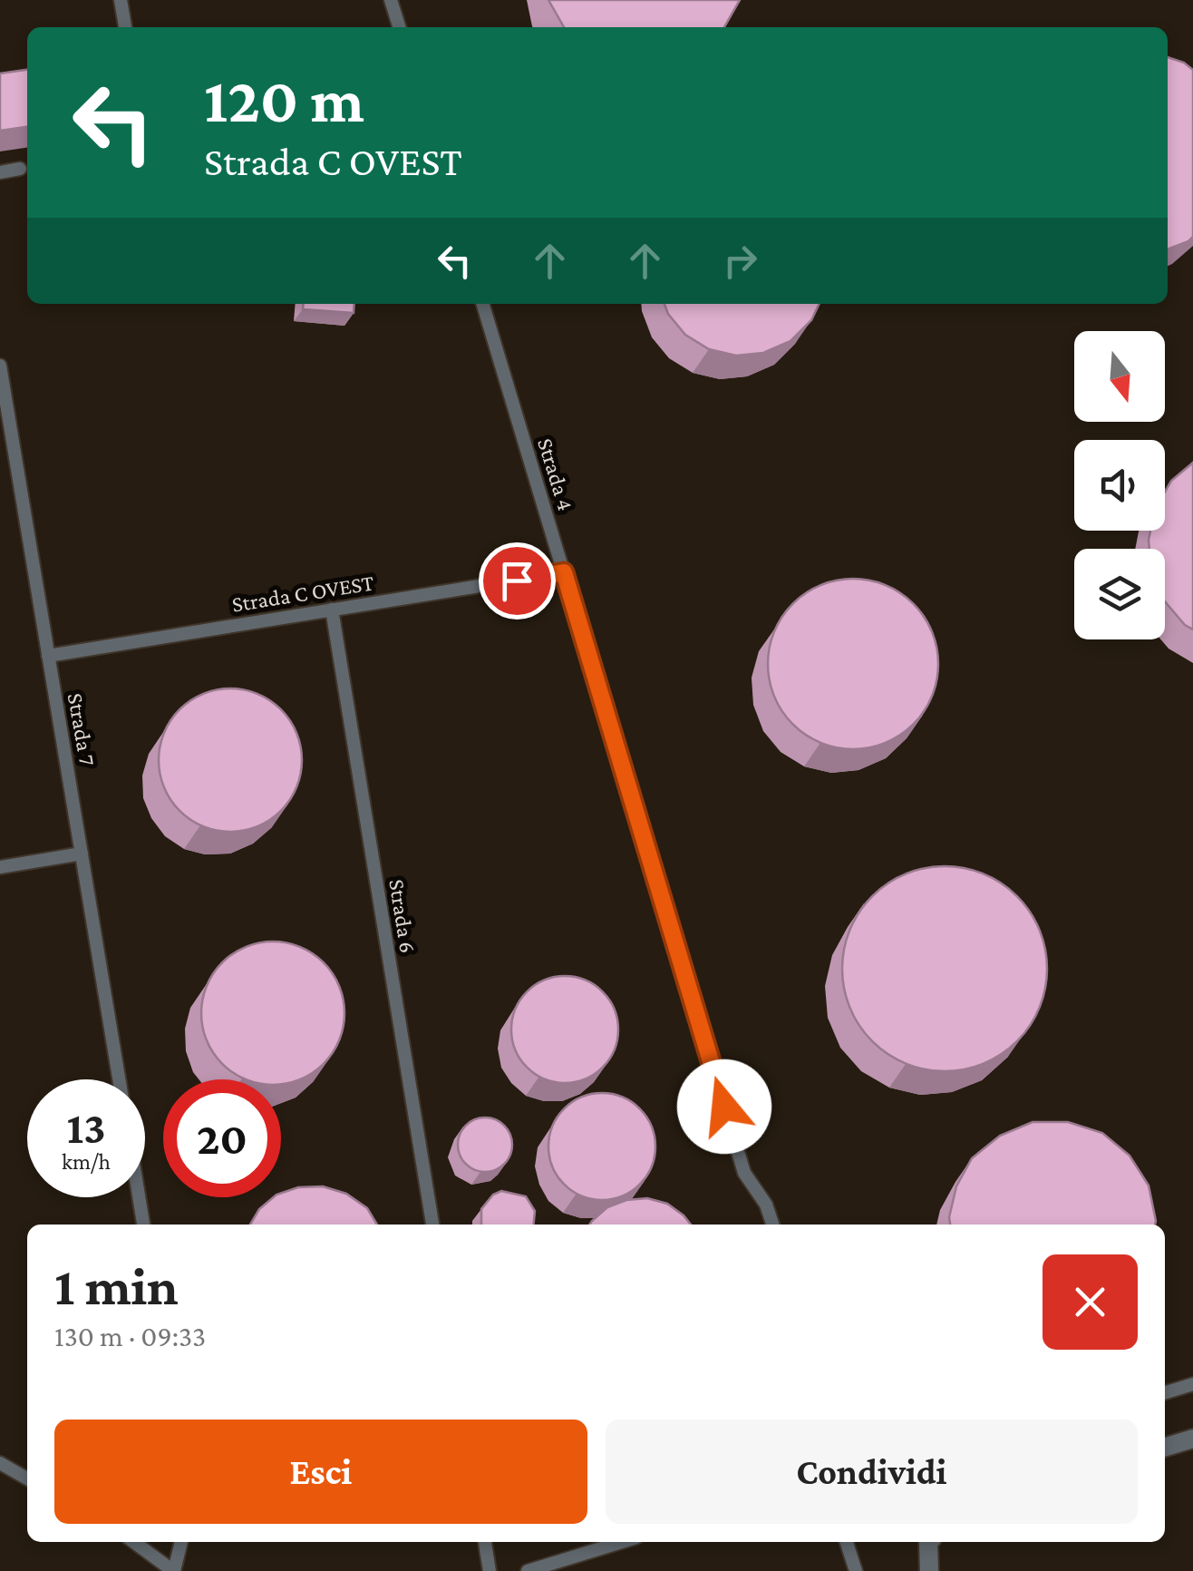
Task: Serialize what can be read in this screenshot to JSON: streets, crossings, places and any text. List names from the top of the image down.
{
  "streets": {
    "lane": [
      "Strada 4",
      "Strada C OVEST",
      "Strada 7",
      "Strada 6"
    ]
  },
  "crossings": [
    ["Strada 4", "Strada C OVEST"],
    ["Strada C OVEST", "Strada 7"],
    ["Strada C OVEST", "Strada 6"]
  ],
  "north": "bottom",
  "page": {
    "turn": ["120 m", "Strada C OVEST"],
    "speed": "13 km/h",
    "limit": "20",
    "heading": ["1 min", "130 m · 09:33"],
    "buttons": ["Esci", "Condividi"]
  }
}
